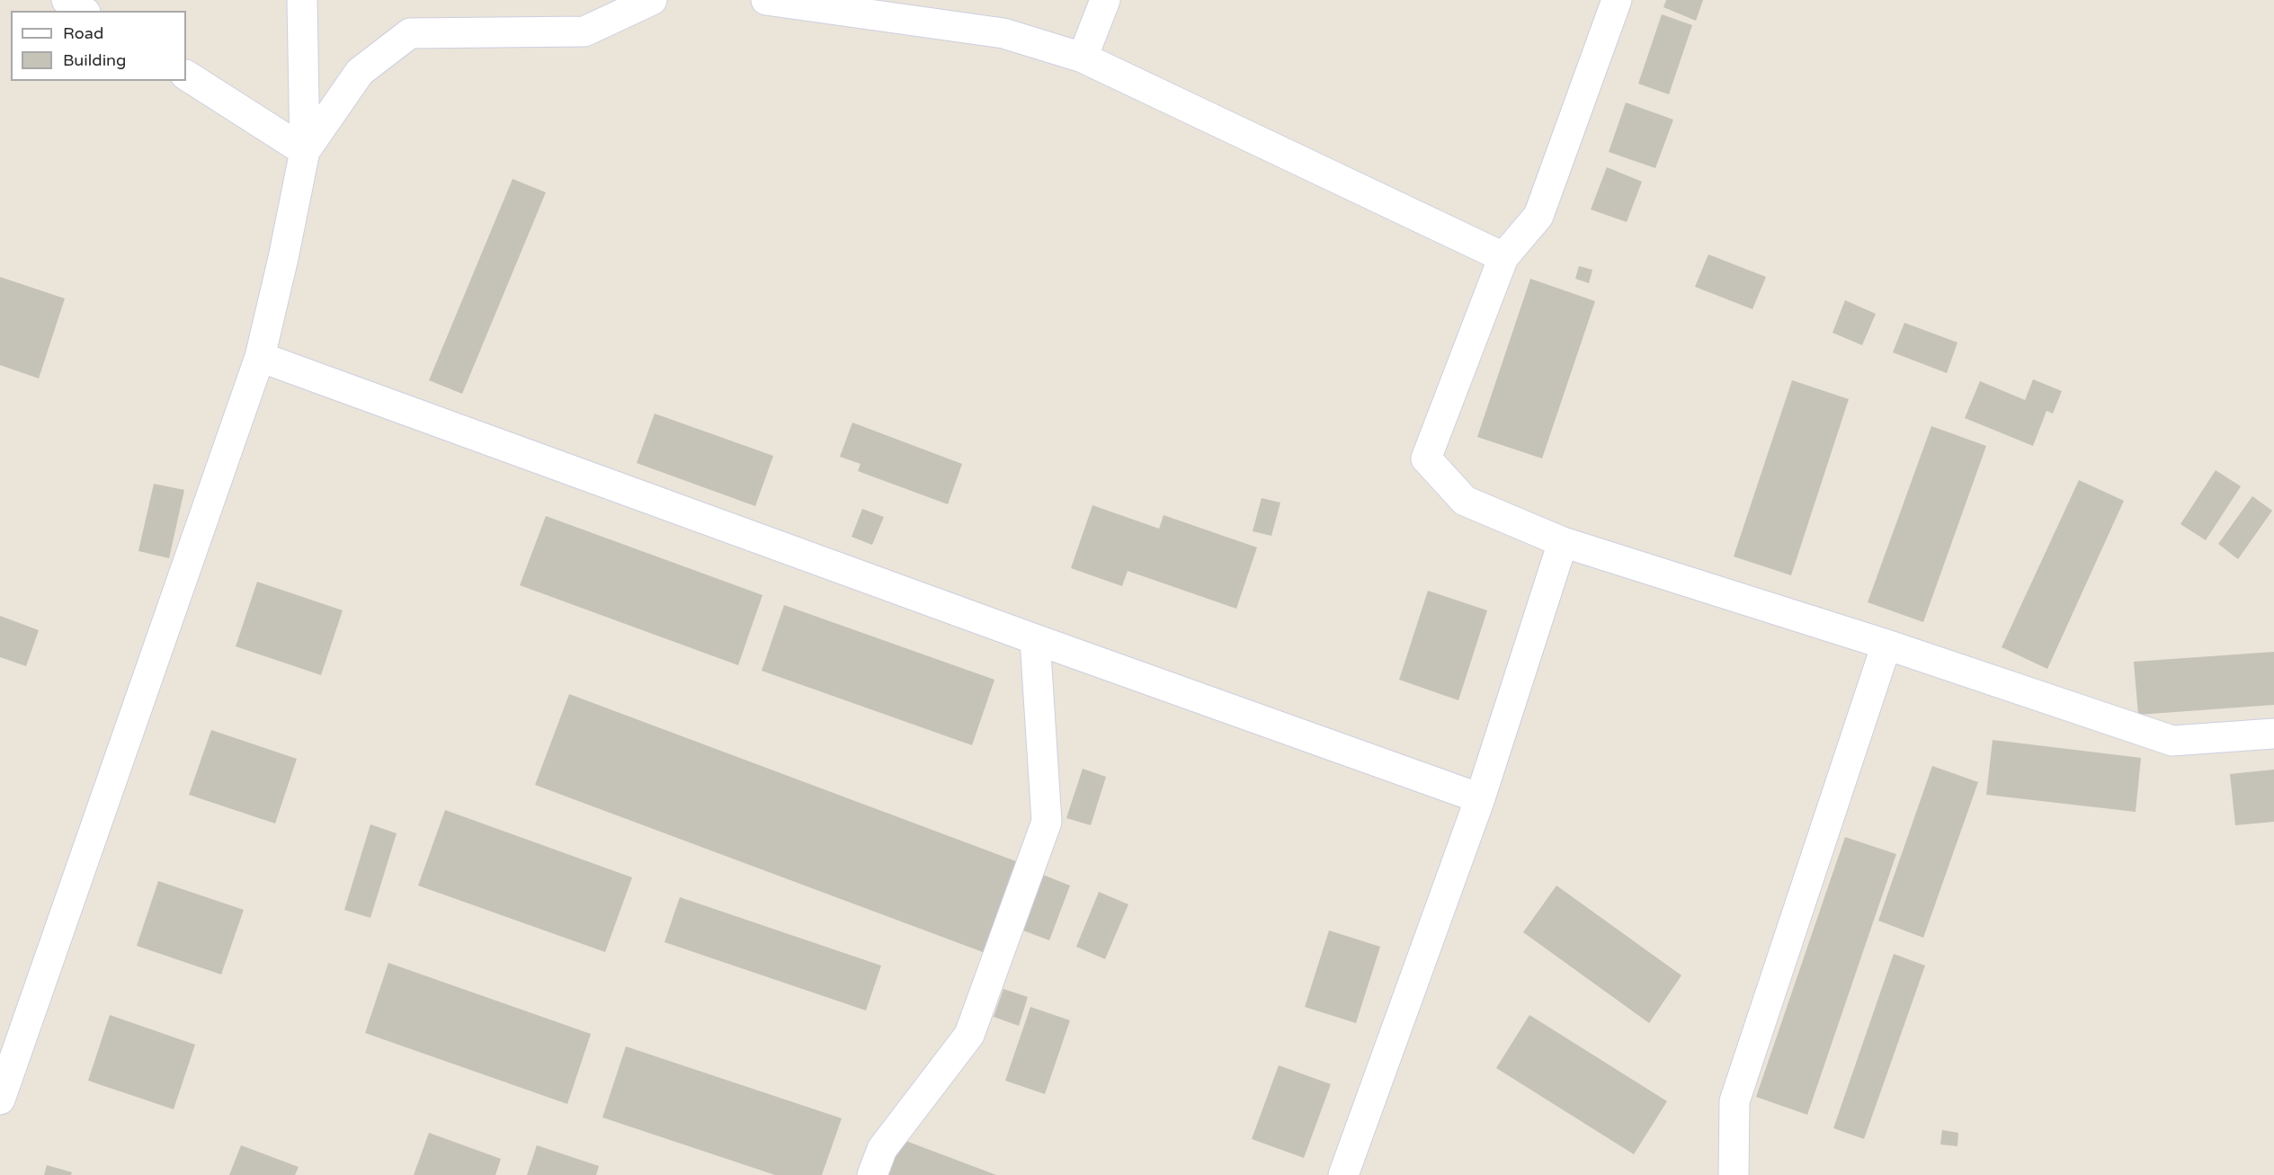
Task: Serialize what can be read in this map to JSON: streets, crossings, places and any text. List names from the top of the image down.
{
  "legend": ["Road", "Building"]
}
